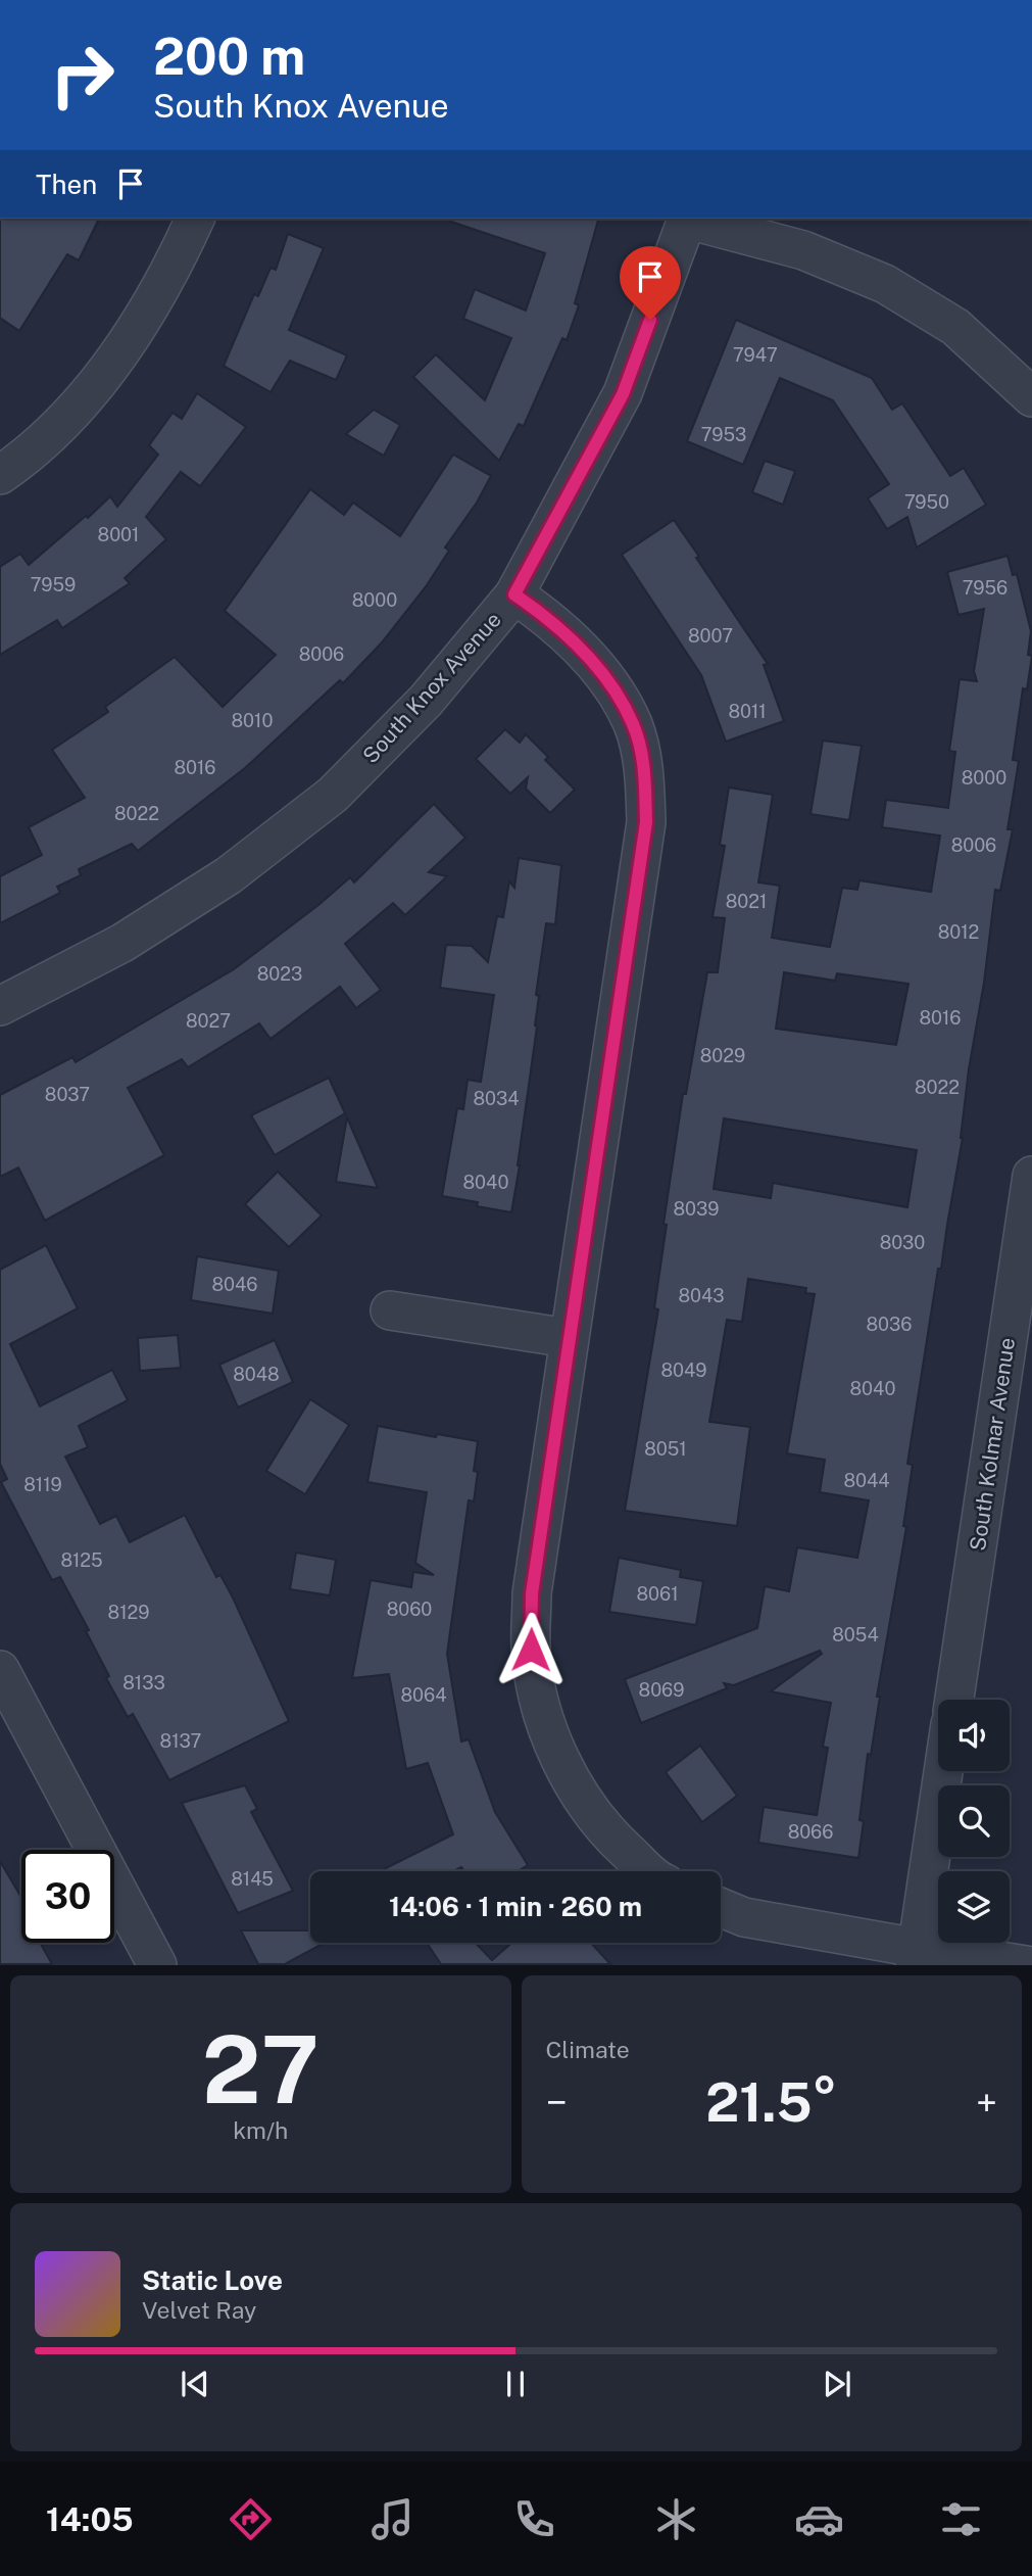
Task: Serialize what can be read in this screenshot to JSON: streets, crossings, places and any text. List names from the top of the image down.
{
  "streets": {
    "street": ["South Knox Avenue", "South Kolmar Avenue"]
  },
  "house_numbers": [
    "7947",
    "7953",
    "7950",
    "8001",
    "7959",
    "7956",
    "8000",
    "8007",
    "8006",
    "8011",
    "8010",
    "8016",
    "8000",
    "8022",
    "8006",
    "8021",
    "8012",
    "8023",
    "8016",
    "8027",
    "8029",
    "8022",
    "8037",
    "8034",
    "8040",
    "8039",
    "8030",
    "8046",
    "8043",
    "8036",
    "8049",
    "8048",
    "8040",
    "8051",
    "8044",
    "8119",
    "8125",
    "8061",
    "8060",
    "8129",
    "8054",
    "8133",
    "8069",
    "8064",
    "8137",
    "8066",
    "8145"
  ],
  "page": {
    "turn": ["200 m", "South Knox Avenue"],
    "then": "Then",
    "limit": "30",
    "trip": "14:06 · 1 min · 260 m",
    "tile": [
      ["27", "km/h"],
      "Climate"
    ],
    "heat": ["−", "21.5°", "+"],
    "song": ["Static Love", "Velvet Ray"],
    "tabs": "14:05"
  }
}
